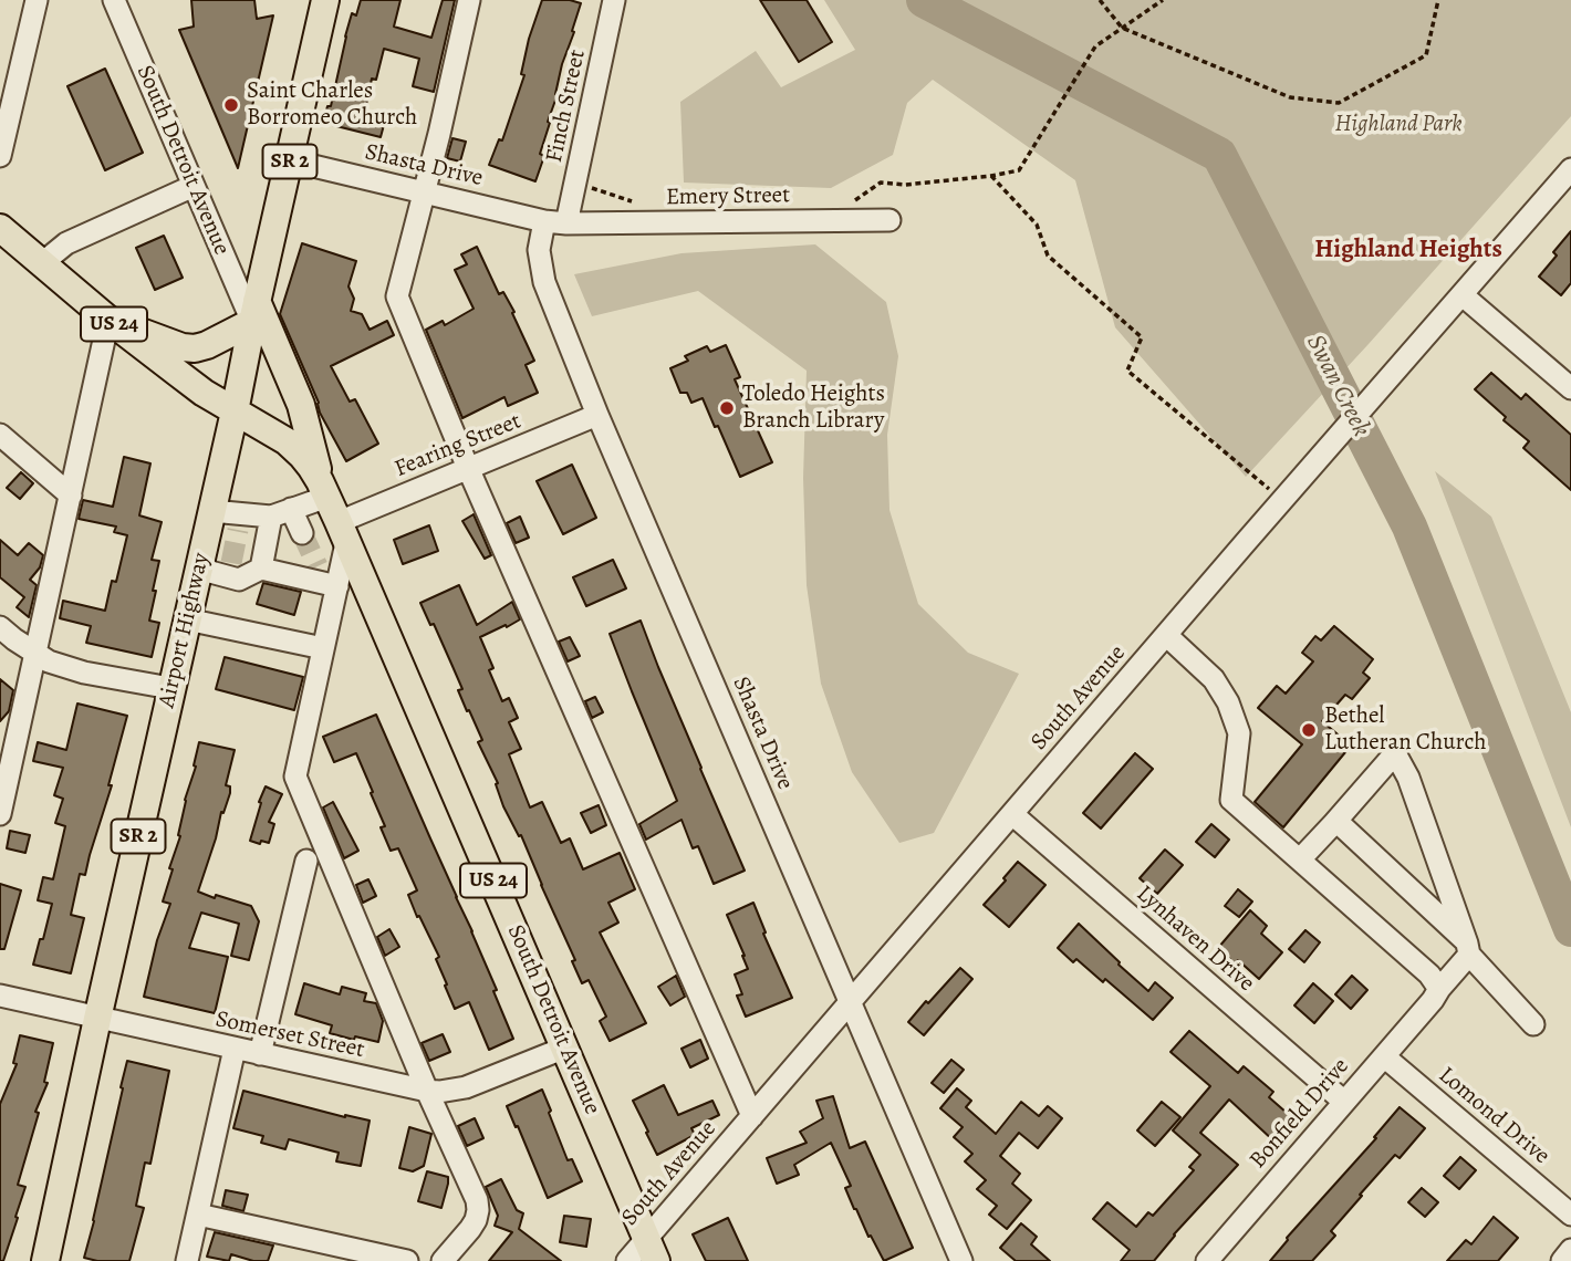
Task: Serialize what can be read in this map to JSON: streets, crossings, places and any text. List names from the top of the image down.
{
  "streets": {
    "main road": [
      "South Detroit Avenue",
      "SR 2",
      "US 24",
      "Airport Highway"
    ],
    "street": [
      "Finch Street",
      "Shasta Drive",
      "Emery Street",
      "Fearing Street",
      "South Avenue",
      "Lynhaven Drive",
      "Somerset Street",
      "Bonfield Drive",
      "Lomond Drive"
    ]
  },
  "crossings": [
    ["Finch Street", "Shasta Drive"],
    ["Finch Street", "Emery Street"],
    ["South Detroit Avenue", "US 24"],
    ["South Detroit Avenue", "Fearing Street"],
    ["South Detroit Avenue", "Airport Highway"],
    ["South Detroit Avenue", "South Avenue"],
    ["South Detroit Avenue", "Somerset Street"],
    ["Shasta Drive", "Emery Street"],
    ["Shasta Drive", "Fearing Street"],
    ["Shasta Drive", "Airport Highway"],
    ["Shasta Drive", "South Avenue"],
    ["US 24", "Fearing Street"],
    ["US 24", "Airport Highway"],
    ["Airport Highway", "Somerset Street"],
    ["South Avenue", "Lynhaven Drive"],
    ["Lynhaven Drive", "Bonfield Drive"],
    ["Bonfield Drive", "Lomond Drive"]
  ],
  "districts": ["Highland Heights"],
  "water": ["Swan Creek"],
  "parks": ["Highland Park"],
  "places": ["Saint Charles Borromeo Church", "Toledo Heights Branch Library", "Bethel Lutheran Church"]
}
